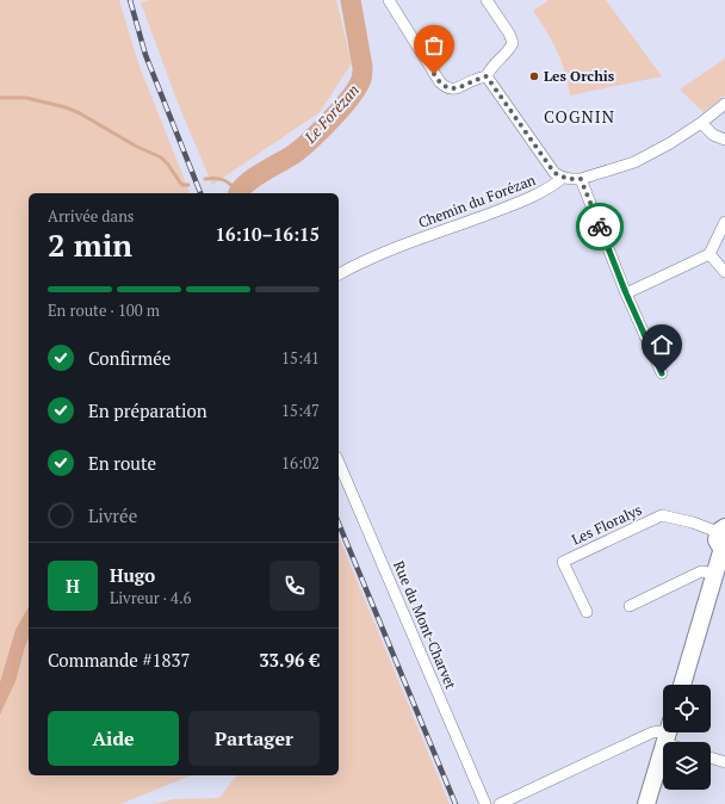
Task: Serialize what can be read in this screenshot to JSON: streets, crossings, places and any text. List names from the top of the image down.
{
  "streets": {
    "street": ["Chemin du Forézan", "Les Floralys", "Rue du Mont-Charvet"]
  },
  "districts": ["COGNIN"],
  "water": ["Le Forézan"],
  "places": ["Les Orchis"],
  "page": {
    "heading": ["2 min", "Arrivée dans", "16:10–16:15"],
    "panel": [
      "Hugo",
      "Livreur · 4.6",
      "Commande #1837",
      "33.96 €"
    ],
    "bar": "En route · 100 m",
    "list": [
      ["Confirmée", "15:41"],
      ["En préparation", "15:47"],
      ["En route", "16:02"],
      "Livrée"
    ],
    "round": "H",
    "buttons": ["Aide", "Partager"]
  }
}
